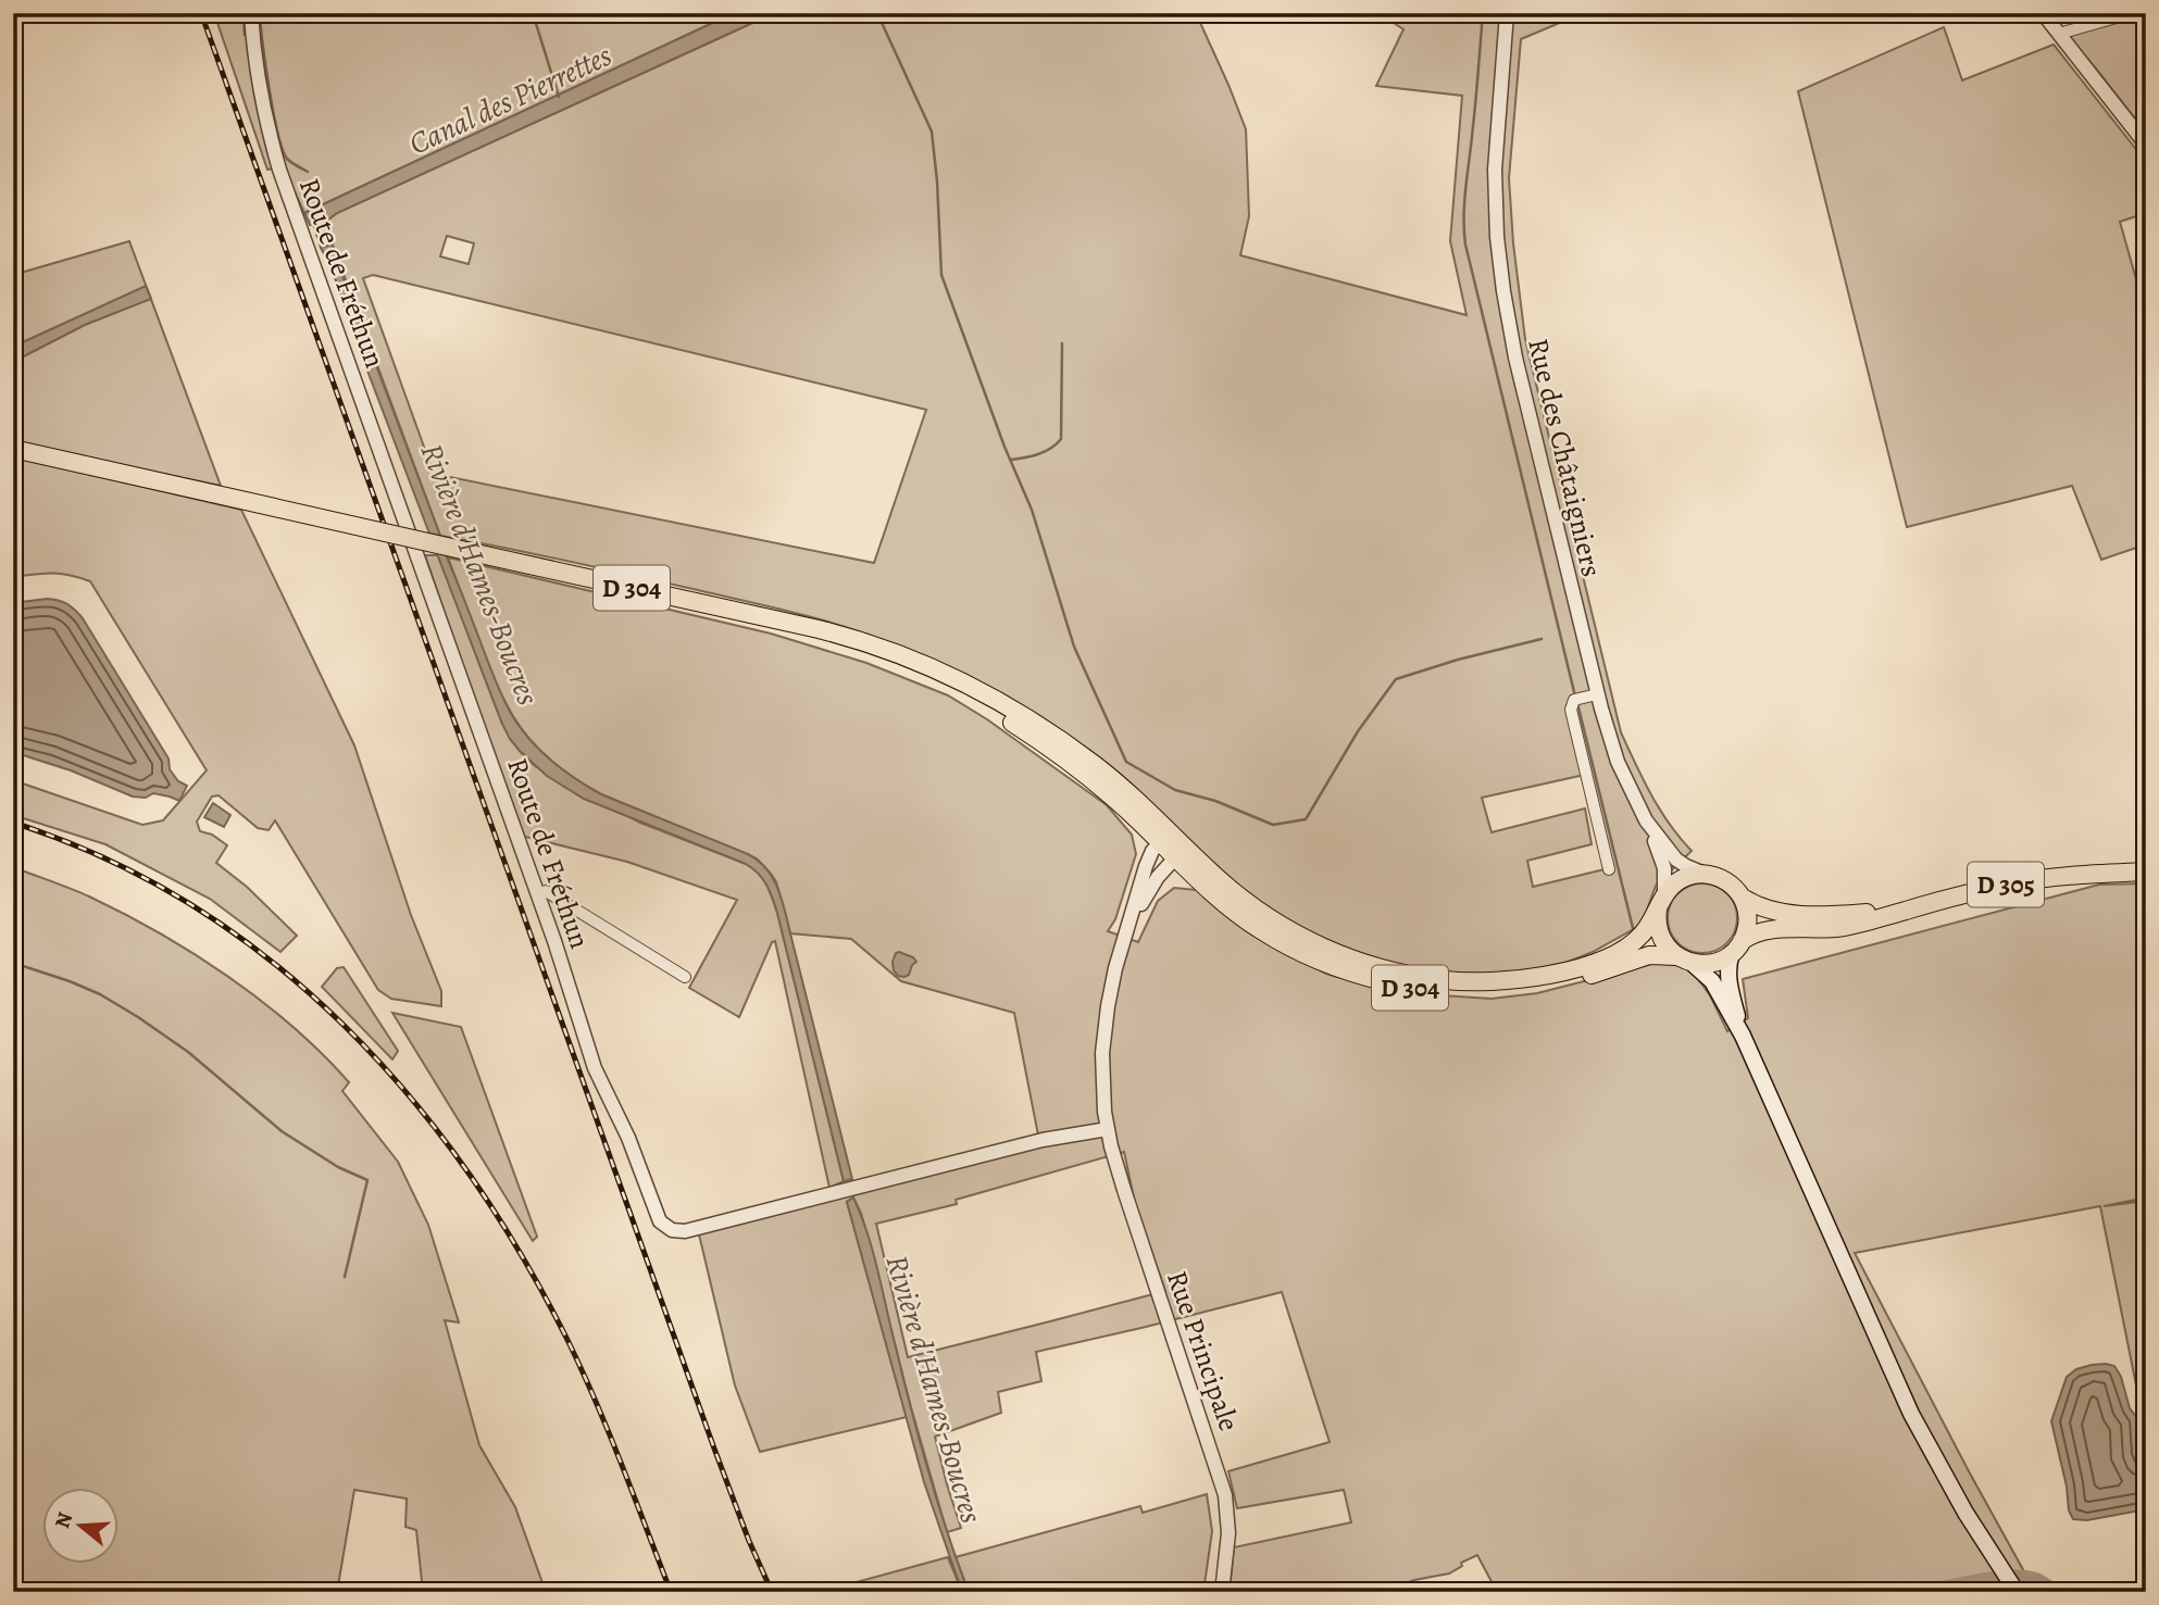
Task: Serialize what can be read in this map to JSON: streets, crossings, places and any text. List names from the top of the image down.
{
  "streets": {
    "main road": ["D 304", "D 305"],
    "street": ["Route de Fréthun", "Rue des Châtaigniers", "Rue Principale"]
  },
  "crossings": [
    ["Route de Fréthun", "Rue Principale"],
    ["Rue des Châtaigniers", "D 304"],
    ["Rue des Châtaigniers", "D 305"],
    ["D 304", "D 305"]
  ],
  "water": ["Canal des Pierrettes", "Rivière d'Hames-Boucres"],
  "north": "left"
}
